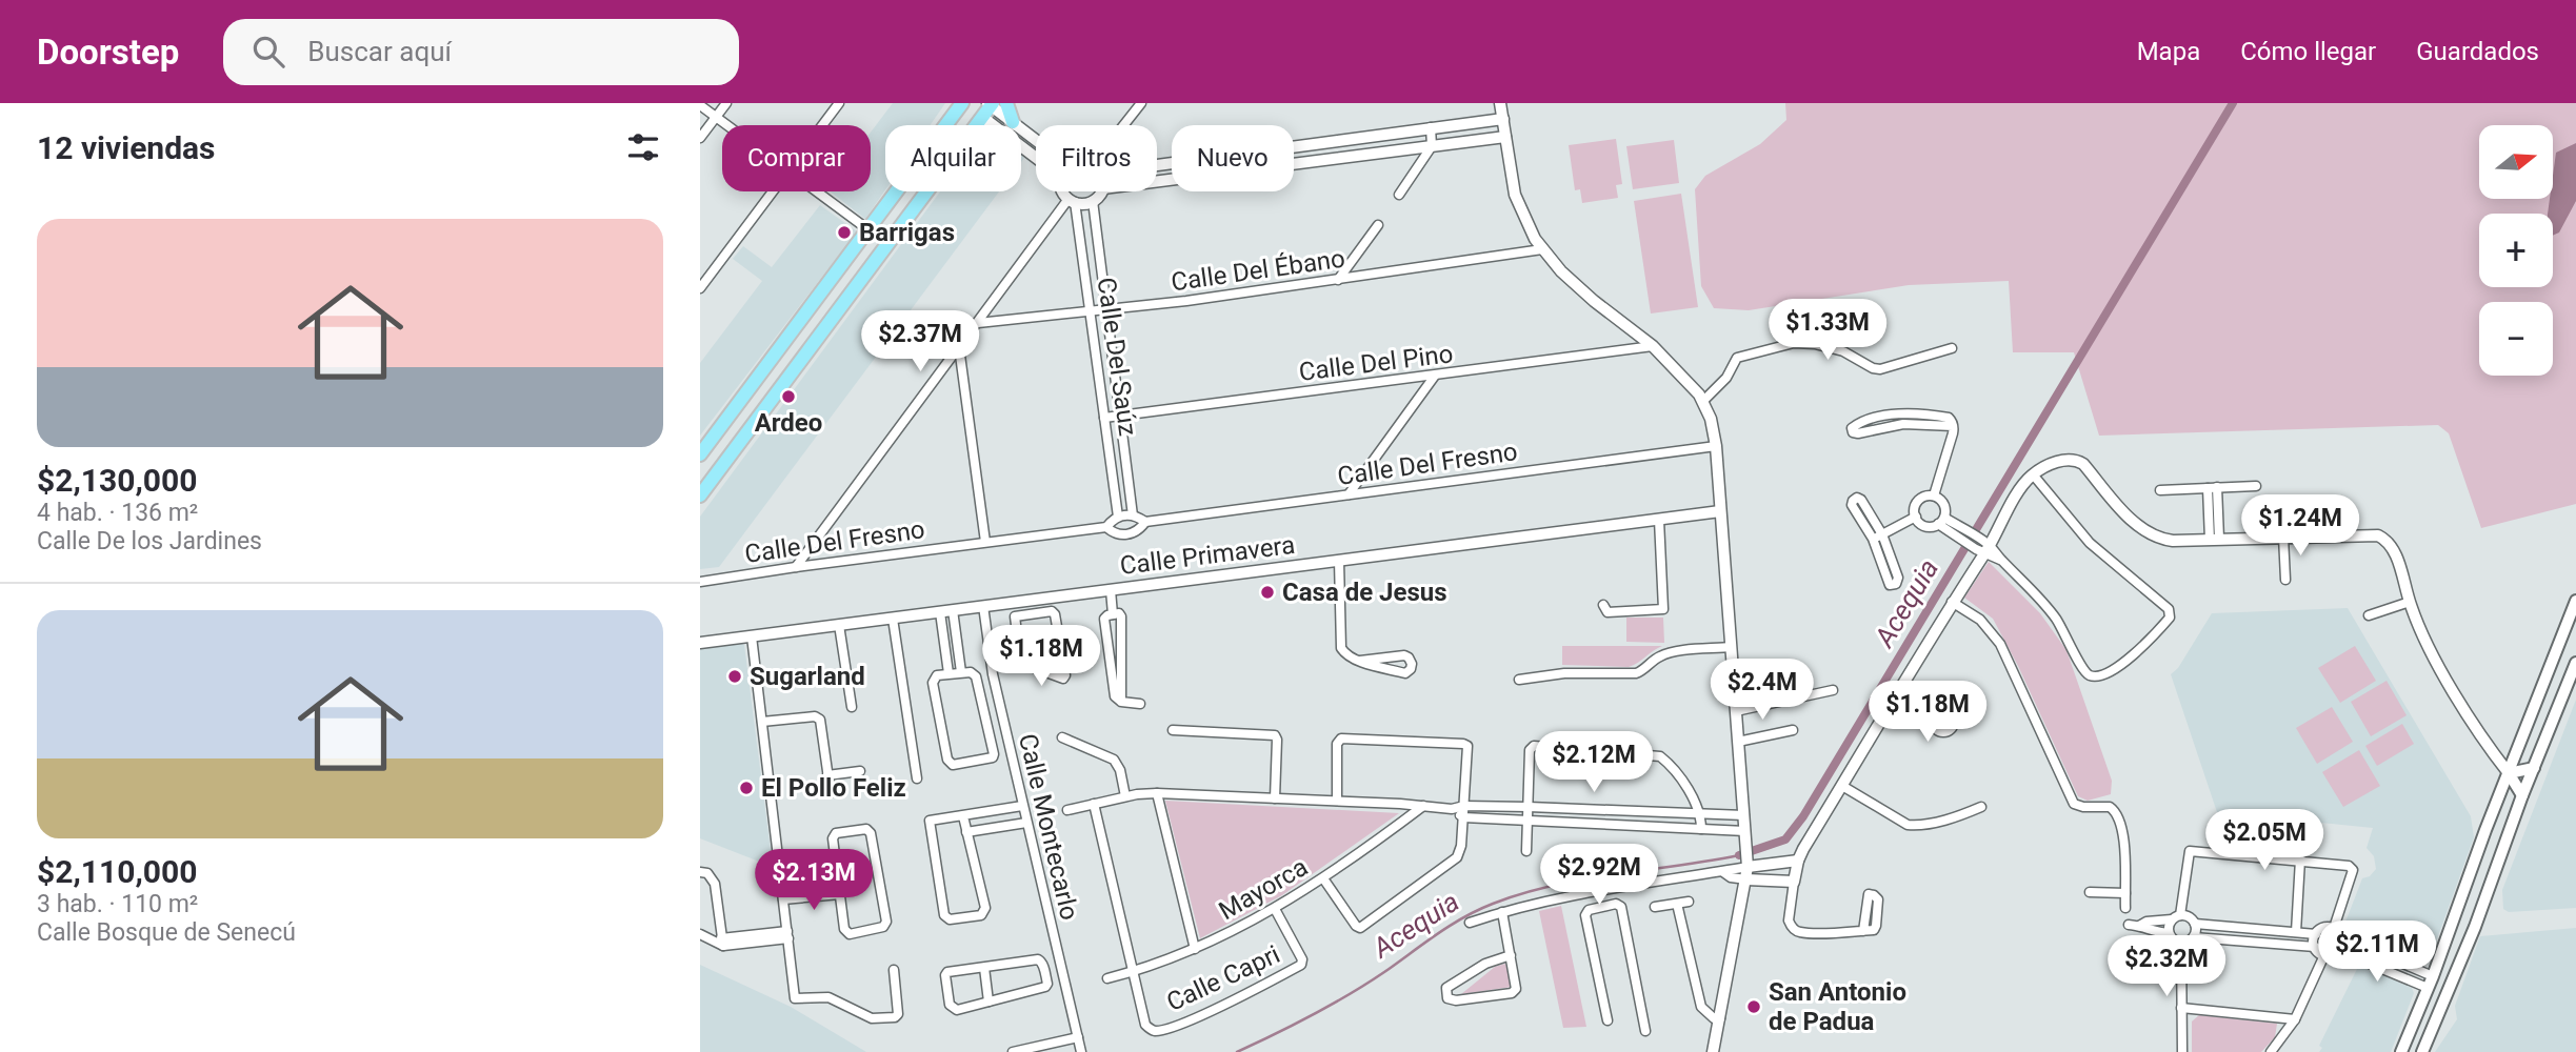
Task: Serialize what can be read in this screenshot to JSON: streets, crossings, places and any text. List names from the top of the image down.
{
  "streets": {
    "street": [
      "Calle Del Ébano",
      "Calle Del Saúz",
      "Calle Del Pino",
      "Calle Del Fresno",
      "Calle Primavera",
      "Calle Montecarlo",
      "Mayorca",
      "Calle Capri"
    ]
  },
  "crossings": [
    ["Calle Del Ébano", "Calle Del Saúz"],
    ["Calle Del Saúz", "Calle Del Pino"],
    ["Calle Primavera", "Calle Montecarlo"],
    ["Mayorca", "Calle Capri"]
  ],
  "water": ["Acequia"],
  "places": [
    "Barrigas",
    "Ardeo",
    "Casa de Jesus",
    "Sugarland",
    "El Pollo Feliz",
    "San Antonio de Padua"
  ],
  "north": "right",
  "page": {
    "header": "Doorstep",
    "search": "Buscar aquí",
    "nav": ["Mapa", "Cómo llegar", "Guardados"],
    "heading": "12 viviendas",
    "map_buttons": ["+", "−"],
    "chip": [
      "Comprar",
      "Alquilar",
      "Filtros",
      "Nuevo"
    ],
    "list": [
      {
        "name": "$2,130,000",
        "note": "4 hab. · 136 m² · Calle De los Jardines"
      },
      {
        "name": "$2,110,000",
        "note": "3 hab. · 110 m² · Calle Bosque de Senecú"
      }
    ],
    "price": [
      "$1.33M",
      "$2.37M",
      "$1.24M",
      "$1.18M",
      "$2.4M",
      "$1.18M",
      "$2.12M",
      "$2.05M",
      "$2.92M",
      "$2.13M",
      "$2.11M",
      "$2.32M"
    ]
  }
}
